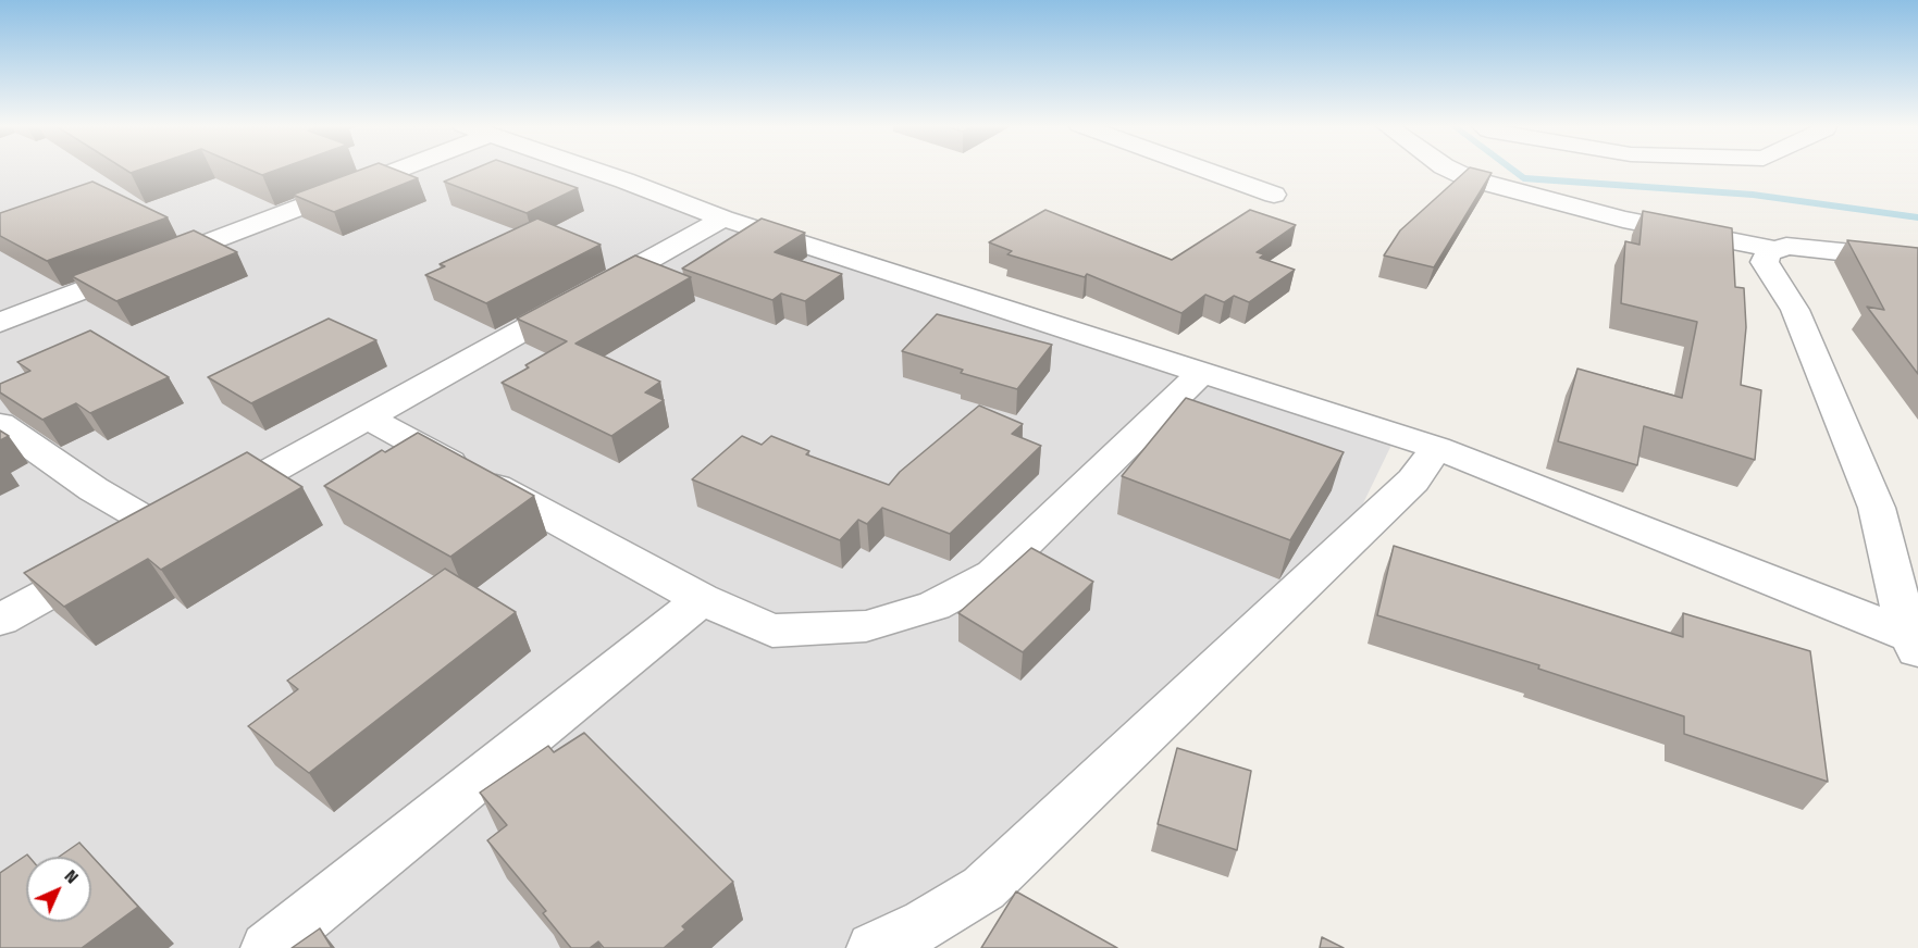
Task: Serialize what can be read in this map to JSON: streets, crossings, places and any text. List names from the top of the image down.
{
  "north": "top right"
}
